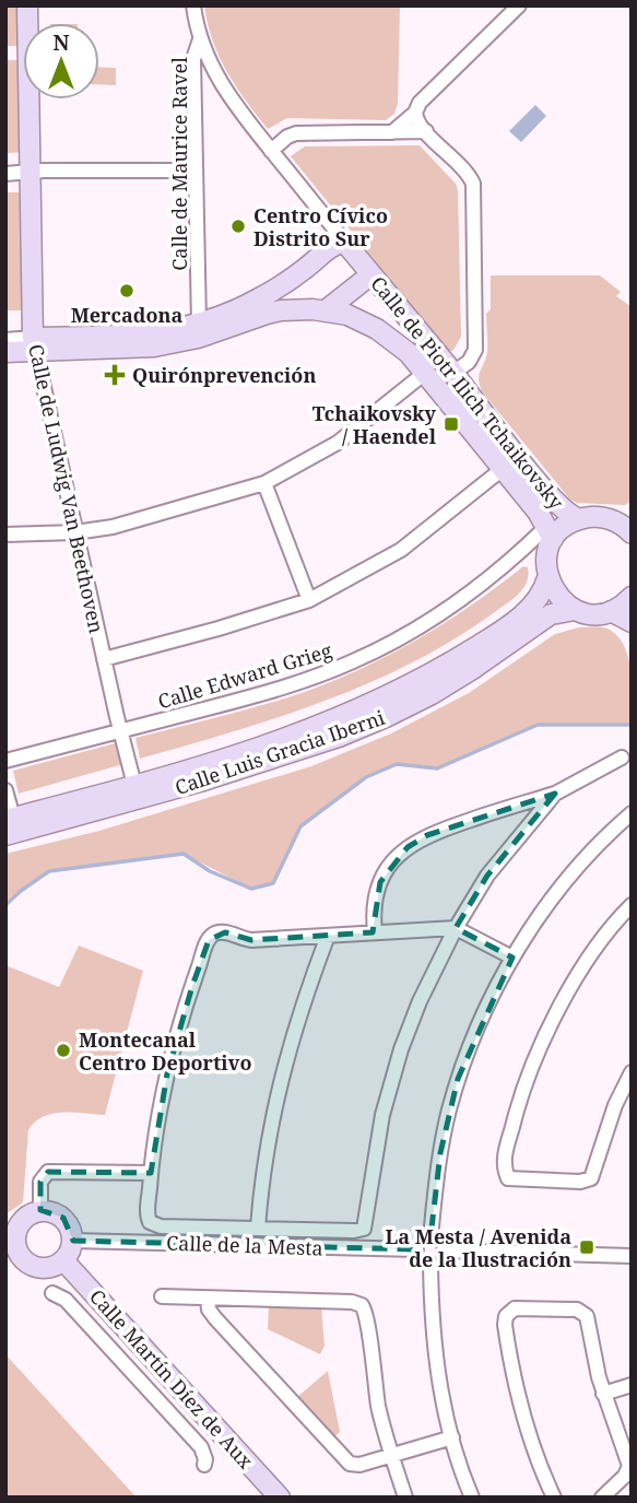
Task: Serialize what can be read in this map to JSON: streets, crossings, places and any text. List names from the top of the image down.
{
  "streets": {
    "street": [
      "Calle de Maurice Ravel",
      "Calle de Piotr Ilich Tchaikovsky",
      "Calle de Ludwig Van Beethoven",
      "Calle Edward Grieg",
      "Calle Luis Gracia Iberni",
      "Calle de la Mesta",
      "Calle Martín Díez de Aux"
    ]
  },
  "crossings": [
    ["Calle de Maurice Ravel", "Calle de Piotr Ilich Tchaikovsky"],
    ["Calle de Piotr Ilich Tchaikovsky", "Calle Edward Grieg"],
    ["Calle de Ludwig Van Beethoven", "Calle Edward Grieg"],
    ["Calle de Ludwig Van Beethoven", "Calle Luis Gracia Iberni"],
    ["Calle de la Mesta", "Calle Martín Díez de Aux"]
  ],
  "places": {
    "other": ["Centro Cívico Distrito Sur", "Mercadona", "Montecanal Centro Deportivo"],
    "health": ["Quirónprevención"],
    "transit": ["Tchaikovsky / Haendel", "La Mesta / Avenida de la Ilustración"]
  },
  "north": "top"
}
